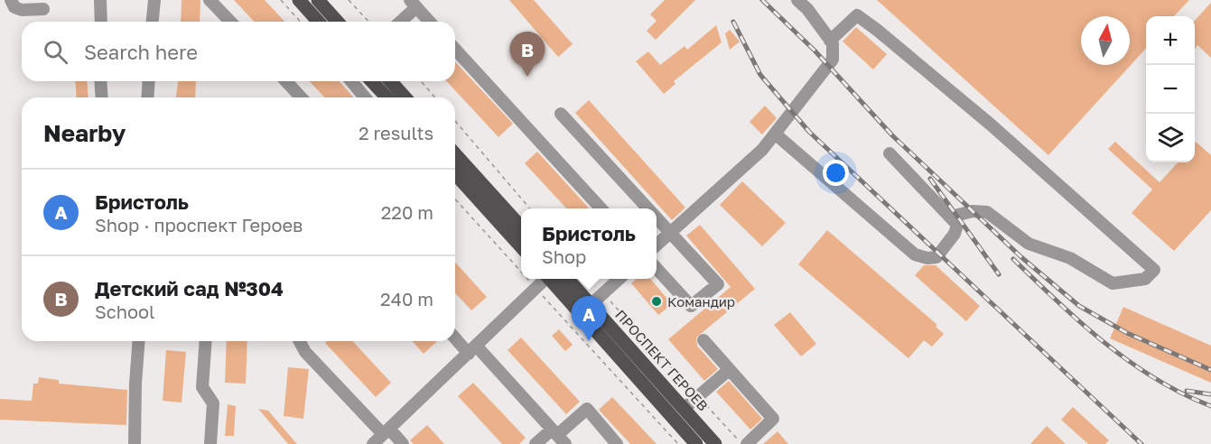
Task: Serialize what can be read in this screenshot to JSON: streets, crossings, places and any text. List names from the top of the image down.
{
  "streets": {
    "main road": ["ПРОСПЕКТ ГЕРОЕВ"]
  },
  "places": ["Командир"],
  "north": "top",
  "page": {
    "map_buttons": ["+", "−"],
    "search": "Search here",
    "pins": ["B", "A"],
    "heading": ["Nearby", "2 results"],
    "list": [
      {
        "mark": "A",
        "name": "Бристоль",
        "note": "Shop · проспект Героев",
        "value": "220 m"
      },
      {
        "mark": "B",
        "name": "Детский сад №304",
        "note": "School",
        "value": "240 m"
      }
    ],
    "popup": ["Бристоль", "Shop"]
  }
}
